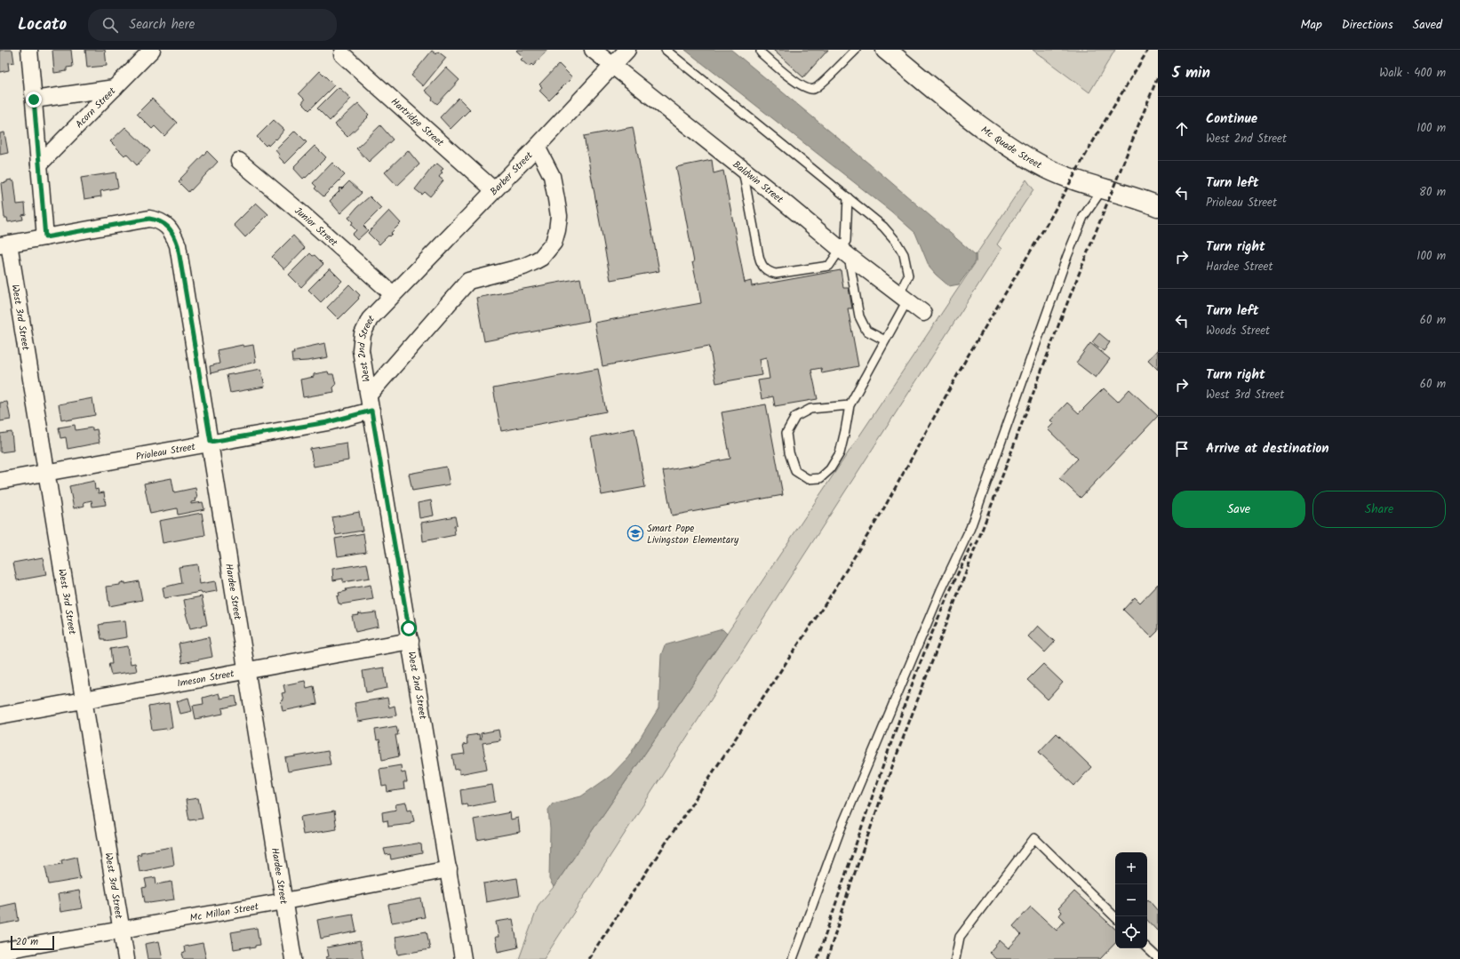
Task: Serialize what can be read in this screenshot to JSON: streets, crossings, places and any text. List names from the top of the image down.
{
  "streets": {
    "street": [
      "Acorn Street",
      "Hartridge Street",
      "Mc Quade Street",
      "Barber Street",
      "Baldwin Street",
      "Junior Street",
      "West 3rd Street",
      "West 2nd Street",
      "Prioleau Street",
      "Hardee Street",
      "Imeson Street",
      "Mc Millan Street"
    ]
  },
  "crossings": [
    ["Hartridge Street", "Barber Street"],
    ["Barber Street", "Baldwin Street"],
    ["Barber Street", "Junior Street"],
    ["Barber Street", "West 2nd Street"],
    ["Junior Street", "West 2nd Street"],
    ["West 3rd Street", "Prioleau Street"],
    ["West 3rd Street", "Imeson Street"],
    ["West 3rd Street", "Mc Millan Street"],
    ["West 2nd Street", "Prioleau Street"],
    ["West 2nd Street", "Imeson Street"],
    ["West 2nd Street", "Mc Millan Street"],
    ["Prioleau Street", "Hardee Street"],
    ["Hardee Street", "Imeson Street"],
    ["Hardee Street", "Mc Millan Street"]
  ],
  "places": {
    "school or university": ["Smart Pope Livingston Elementary"]
  },
  "scale_bar": "20 m",
  "page": {
    "header": "Locato",
    "search": "Search here",
    "nav": ["Map", "Directions", "Saved"],
    "heading": ["5 min", "Walk · 400 m"],
    "list": [
      ["Continue", "West 2nd Street", "100 m"],
      ["Turn left", "Prioleau Street", "80 m"],
      ["Turn right", "Hardee Street", "100 m"],
      ["Turn left", "Woods Street", "60 m"],
      ["Turn right", "West 3rd Street", "60 m"],
      "Arrive at destination"
    ],
    "buttons": ["Save", "Share"],
    "map_buttons": ["+", "−"],
    "scale": "20 m"
  }
}
